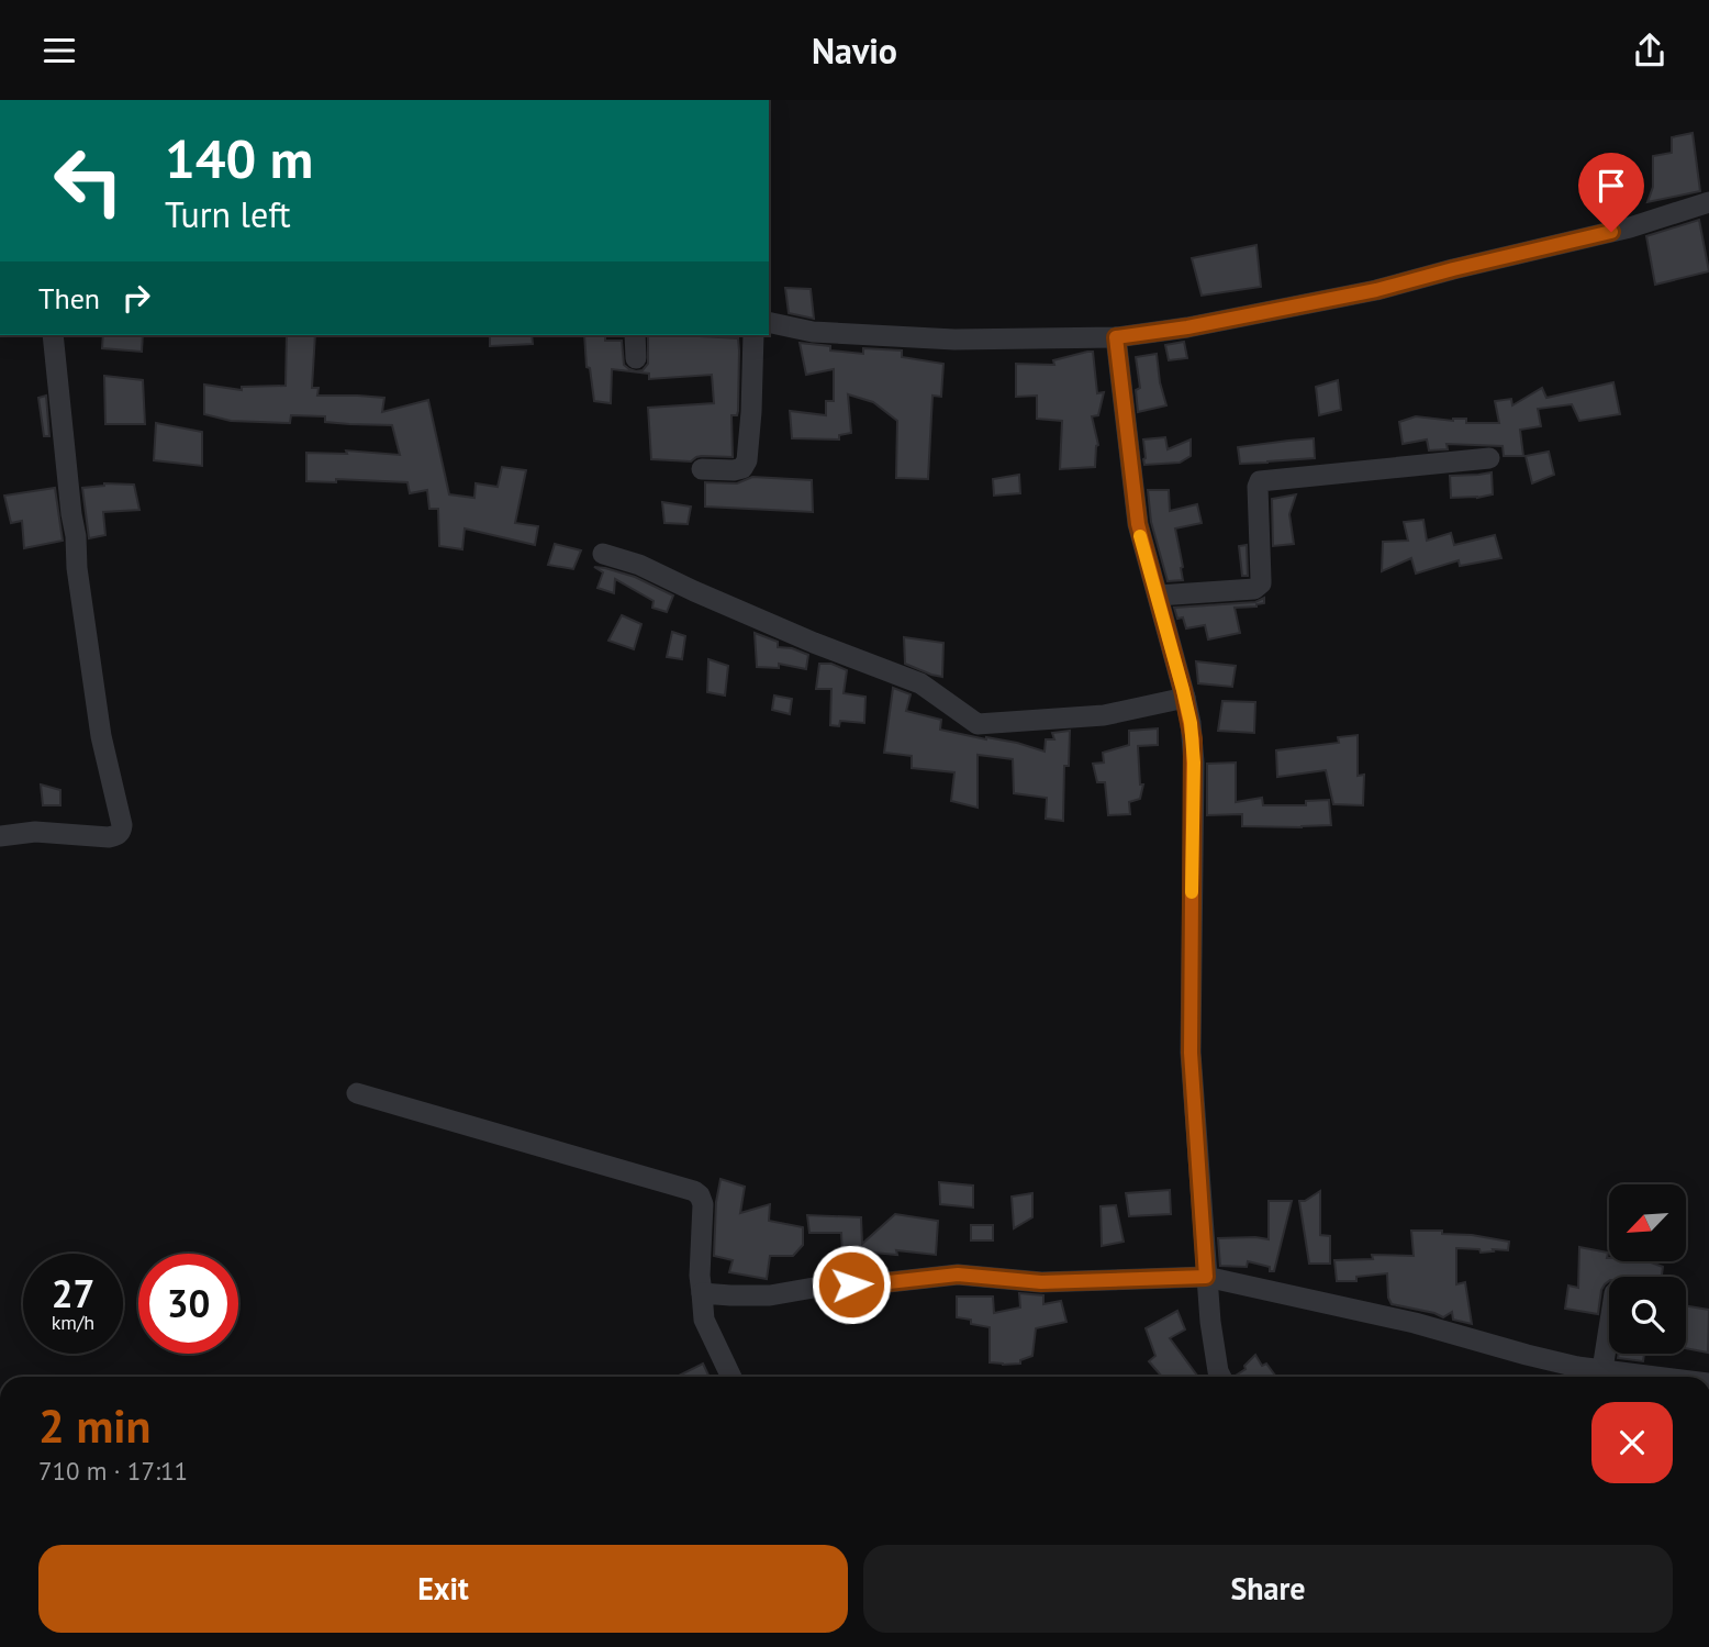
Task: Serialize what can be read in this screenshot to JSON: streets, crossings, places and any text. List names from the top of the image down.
{
  "north": "bottom left",
  "page": {
    "header": "Navio",
    "turn": ["140 m", "Turn left"],
    "then": "Then",
    "speed": "27 km/h",
    "limit": "30",
    "heading": ["2 min", "710 m · 17:11"],
    "buttons": ["Exit", "Share"]
  }
}
